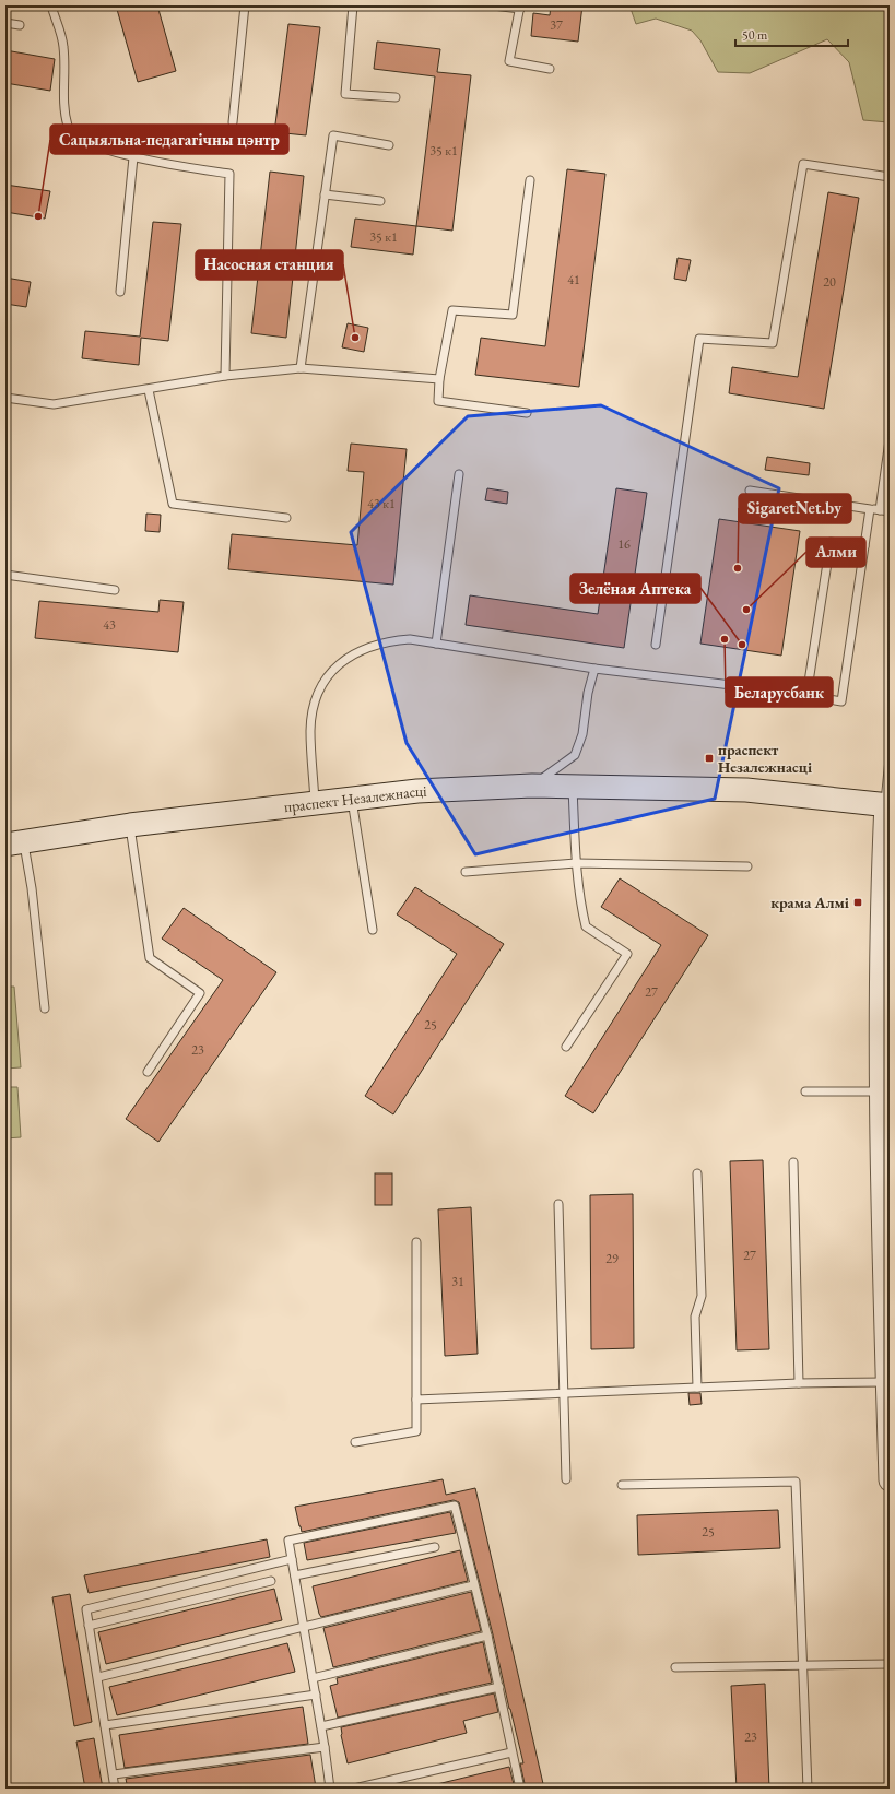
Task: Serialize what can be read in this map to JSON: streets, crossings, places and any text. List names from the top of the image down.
{
  "streets": {
    "main road": ["праспект Незалежнасці"]
  },
  "places": {
    "other": [
      "Сацыяльна-педагагічны цэнтр",
      "Насосная станция",
      "SigaretNet.by",
      "Алми",
      "Беларусбанк",
      "Зелёная Аптека"
    ],
    "transit": ["праспект Незалежнасці", "крама Алмі"]
  },
  "house_numbers": [
    "37",
    "35 к1",
    "35 к1",
    "41",
    "20",
    "43 к1",
    "16",
    "43",
    "27",
    "25",
    "23",
    "27",
    "29",
    "31",
    "25",
    "23"
  ],
  "scale_bar": "50 m"
}
